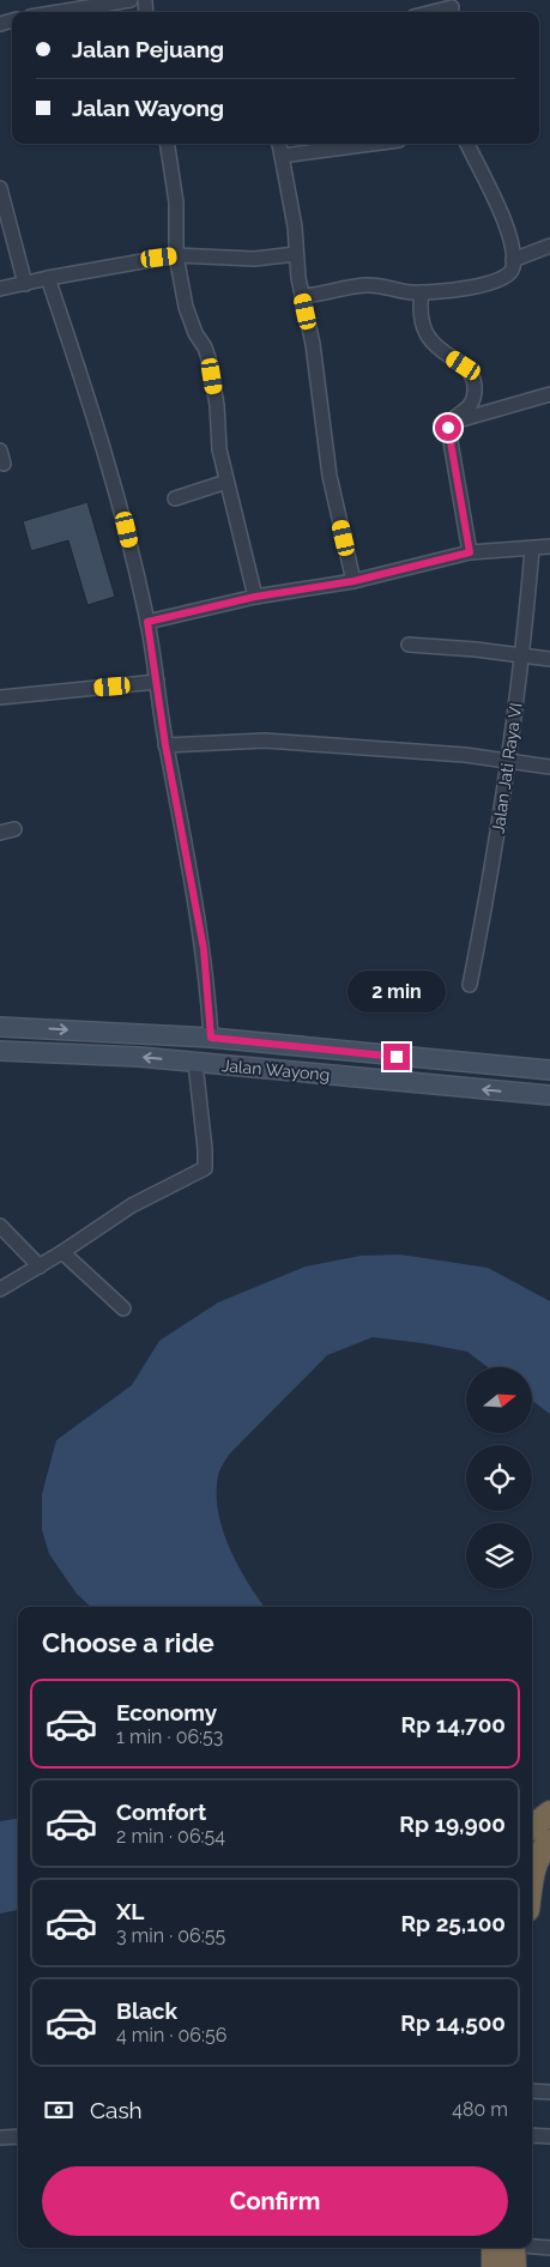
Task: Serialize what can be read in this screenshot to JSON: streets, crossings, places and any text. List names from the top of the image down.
{
  "streets": {
    "main road": ["Jalan Wayong"],
    "street": ["Jalan Jati Raya VI"]
  },
  "north": "right",
  "page": {
    "banner": ["Jalan Pejuang", "Jalan Wayong"],
    "bubble": "2 min",
    "heading": "Choose a ride",
    "list": [
      {
        "name": "Economy",
        "note": "1 min · 06:53",
        "value": "Rp 14,700"
      },
      {
        "name": "Comfort",
        "note": "2 min · 06:54",
        "value": "Rp 19,900"
      },
      {
        "name": "XL",
        "note": "3 min · 06:55",
        "value": "Rp 25,100"
      },
      {
        "name": "Black",
        "note": "4 min · 06:56",
        "value": "Rp 14,500"
      }
    ],
    "pay": ["Cash", "480 m"],
    "buttons": "Confirm"
  }
}
